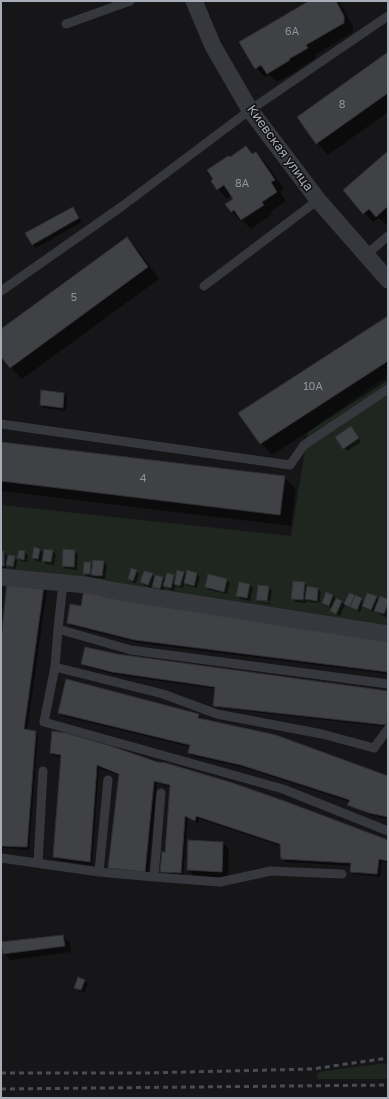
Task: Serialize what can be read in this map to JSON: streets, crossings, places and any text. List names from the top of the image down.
{
  "streets": {
    "street": ["Киевская улица"]
  },
  "house_numbers": [
    "6А",
    "8",
    "8А",
    "5",
    "10А",
    "4"
  ]
}
